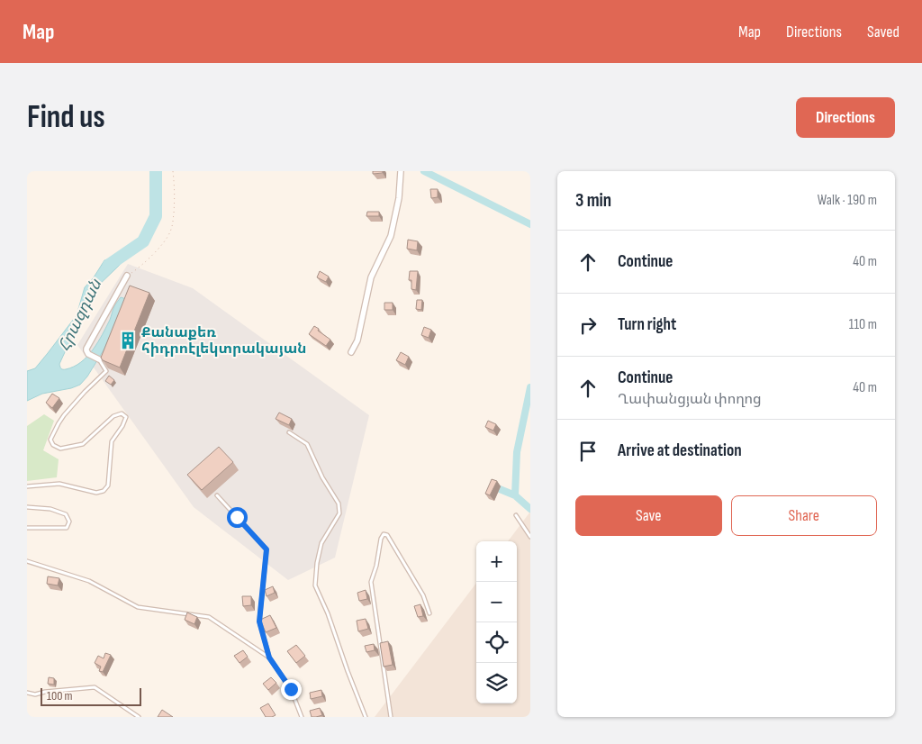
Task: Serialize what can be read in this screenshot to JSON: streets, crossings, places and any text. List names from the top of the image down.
{
  "water": ["Հրազդան"],
  "places": {
    "building": ["Քանաքեռ հիդրոէլեկտրակայան"]
  },
  "scale_bar": "100 m",
  "page": {
    "header": "Map",
    "nav": ["Map", "Directions", "Saved"],
    "buttons": [
      "Directions",
      ["Save", "Share"]
    ],
    "title": "Find us",
    "heading": ["3 min", "Walk · 190 m"],
    "list": [
      ["Continue", "40 m"],
      ["Turn right", "110 m"],
      ["Continue", "Ղափանցյան փողոց", "40 m"],
      "Arrive at destination"
    ],
    "map_buttons": ["+", "−"],
    "scale": "100 m"
  }
}
